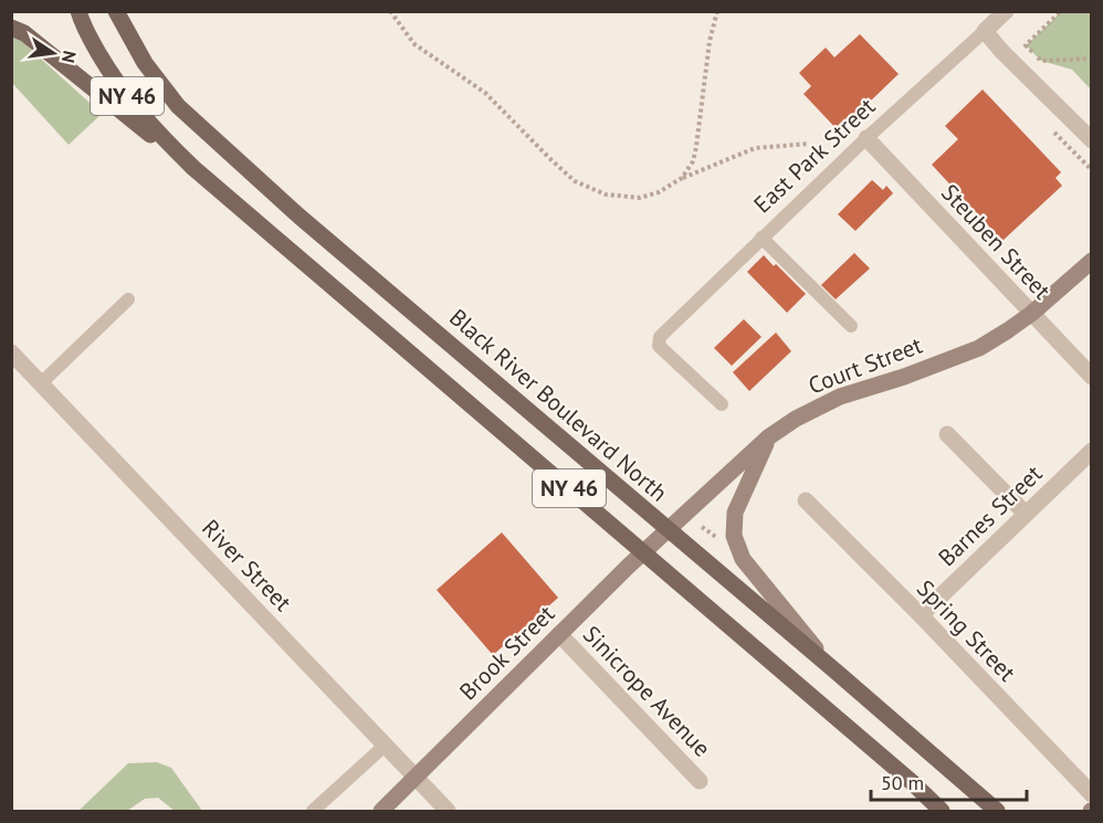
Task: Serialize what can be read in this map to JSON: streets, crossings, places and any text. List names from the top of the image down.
{
  "streets": {
    "main road": ["NY 46", "Black River Boulevard North"],
    "street": [
      "East Park Street",
      "Steuben Street",
      "Court Street",
      "Barnes Street",
      "River Street",
      "Spring Street",
      "Brook Street",
      "Sinicrope Avenue"
    ]
  },
  "crossings": [
    ["NY 46", "Brook Street"],
    ["East Park Street", "Steuben Street"],
    ["Steuben Street", "Court Street"],
    ["Court Street", "Black River Boulevard North"],
    ["Court Street", "Brook Street"],
    ["Black River Boulevard North", "Brook Street"],
    ["Barnes Street", "Spring Street"],
    ["River Street", "Brook Street"],
    ["Brook Street", "Sinicrope Avenue"]
  ],
  "scale_bar": "50 m",
  "north": "right"
}
